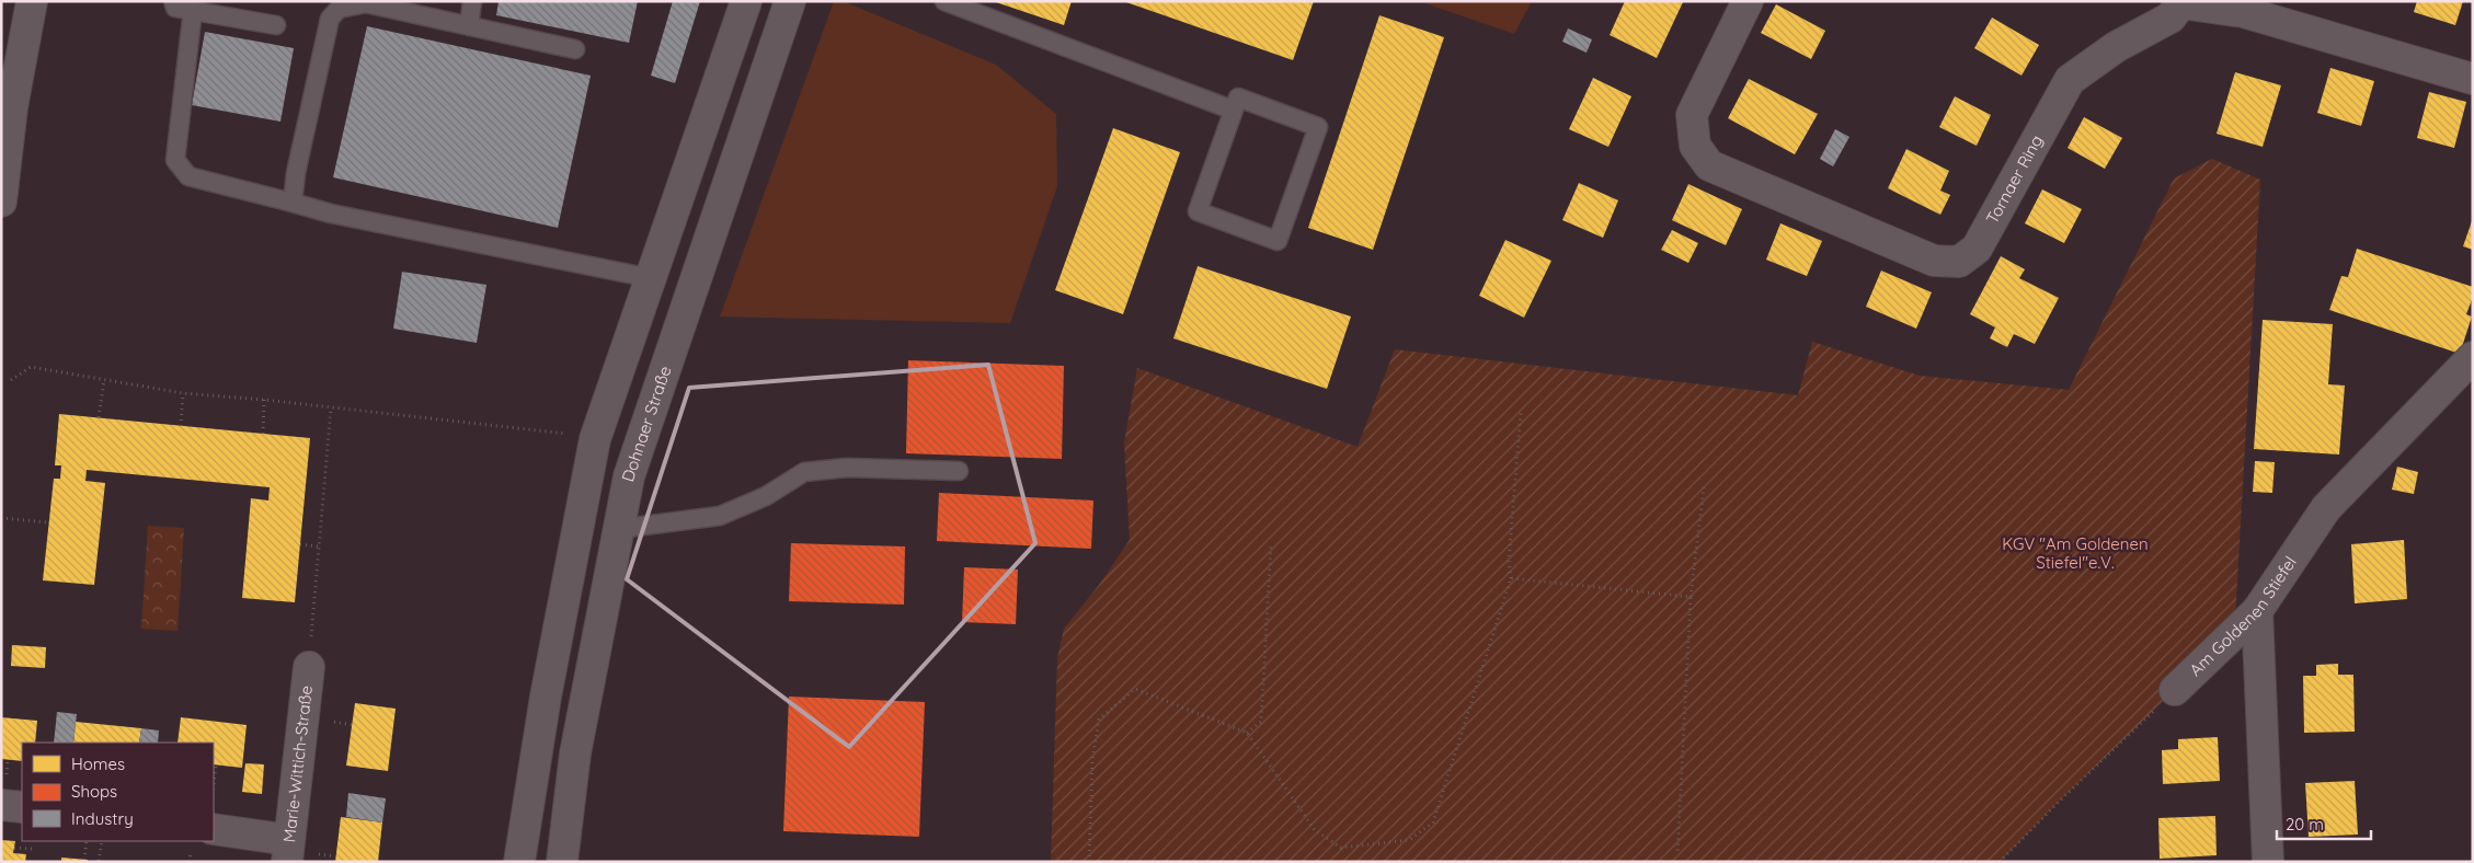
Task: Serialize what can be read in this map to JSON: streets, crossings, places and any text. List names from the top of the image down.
{
  "streets": {
    "street": [
      "Tornaer Ring",
      "Dohnaer Straße",
      "Am Goldenen Stiefel",
      "Marie-Wittich-Straße"
    ]
  },
  "parks": ["KGV \"Am Goldenen Stiefel\"e.V."],
  "legend": ["Homes", "Shops", "Industry"],
  "scale_bar": "20 m"
}
